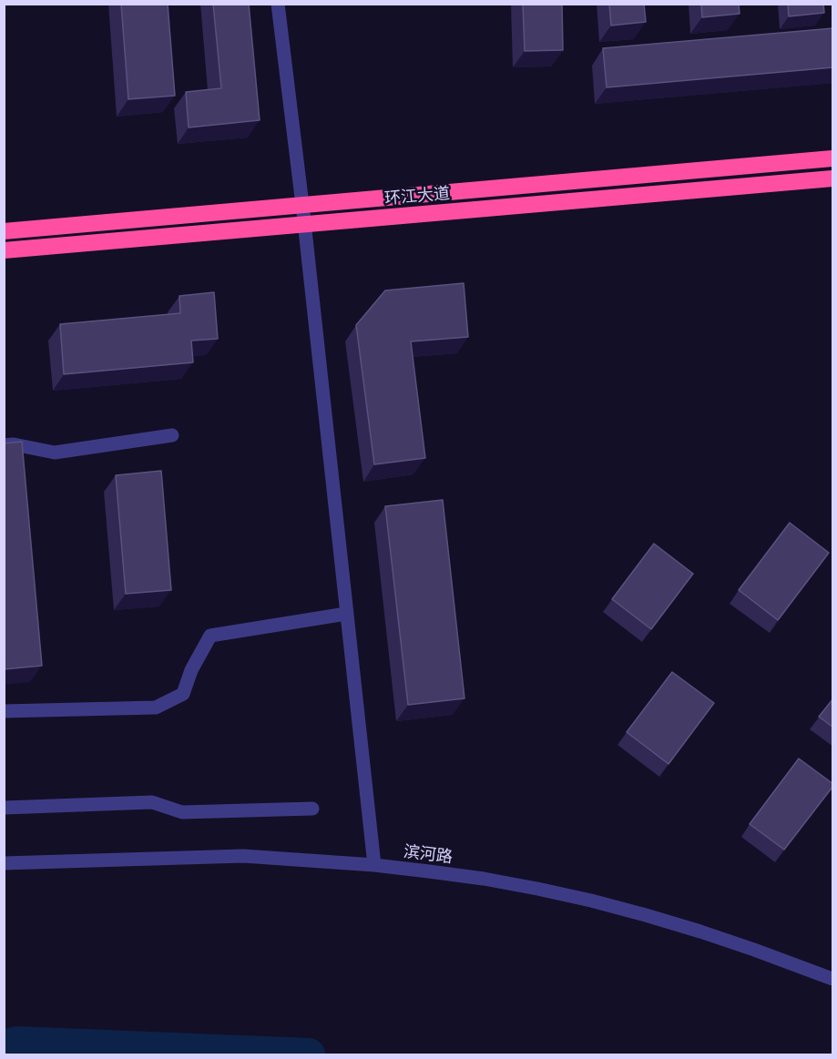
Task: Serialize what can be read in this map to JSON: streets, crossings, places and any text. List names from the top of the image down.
{
  "streets": {
    "highway": ["环江大道"],
    "street": ["滨河路"]
  }
}
